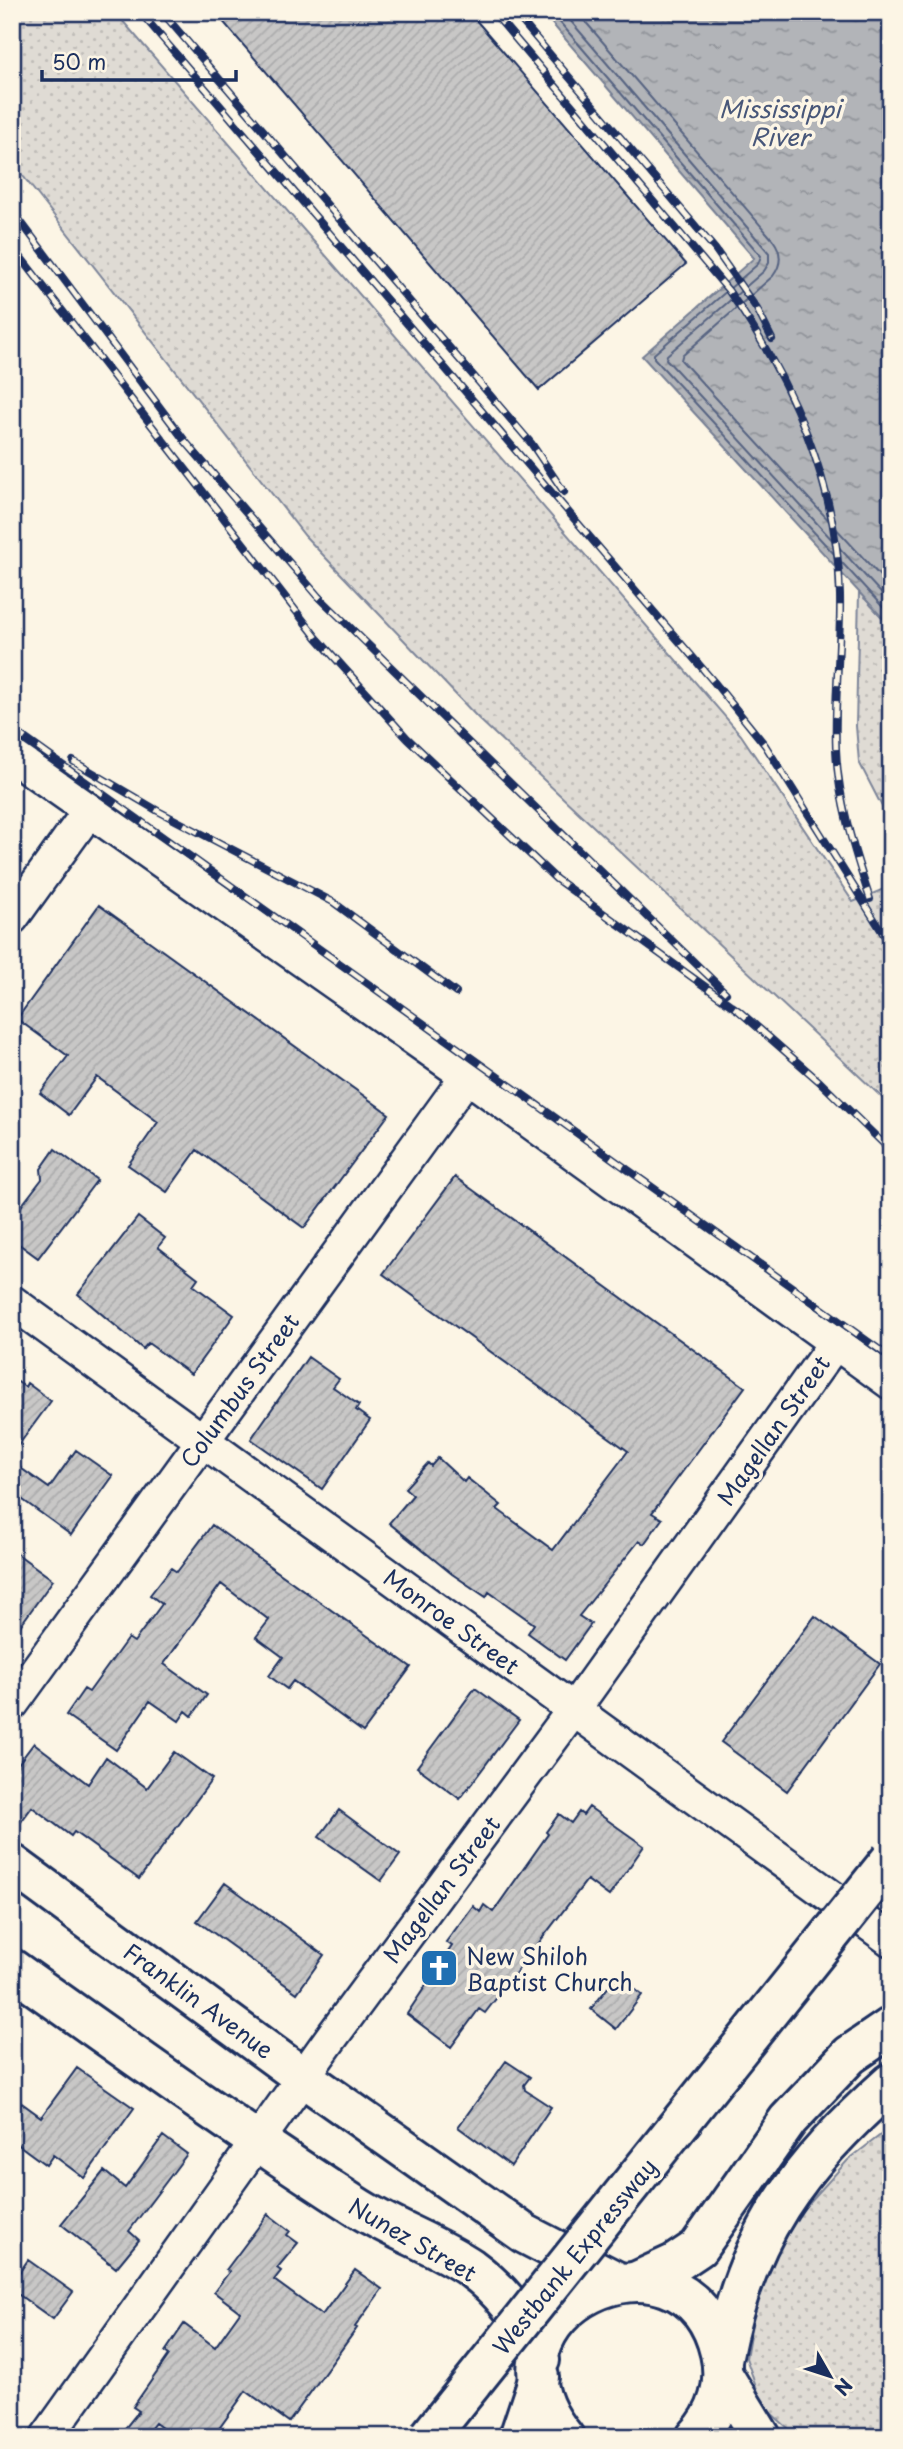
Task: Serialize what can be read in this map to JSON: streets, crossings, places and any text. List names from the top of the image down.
{
  "streets": {
    "main road": ["Franklin Avenue", "Nunez Street", "Westbank Expressway"],
    "street": ["Columbus Street", "Magellan Street", "Monroe Street"]
  },
  "crossings": [
    ["Columbus Street", "Monroe Street"],
    ["Magellan Street", "Monroe Street"],
    ["Magellan Street", "Franklin Avenue"],
    ["Magellan Street", "Nunez Street"]
  ],
  "water": ["Mississippi River"],
  "places": {
    "church": ["New Shiloh Baptist Church"]
  },
  "scale_bar": "50 m",
  "north": "bottom right"
}
